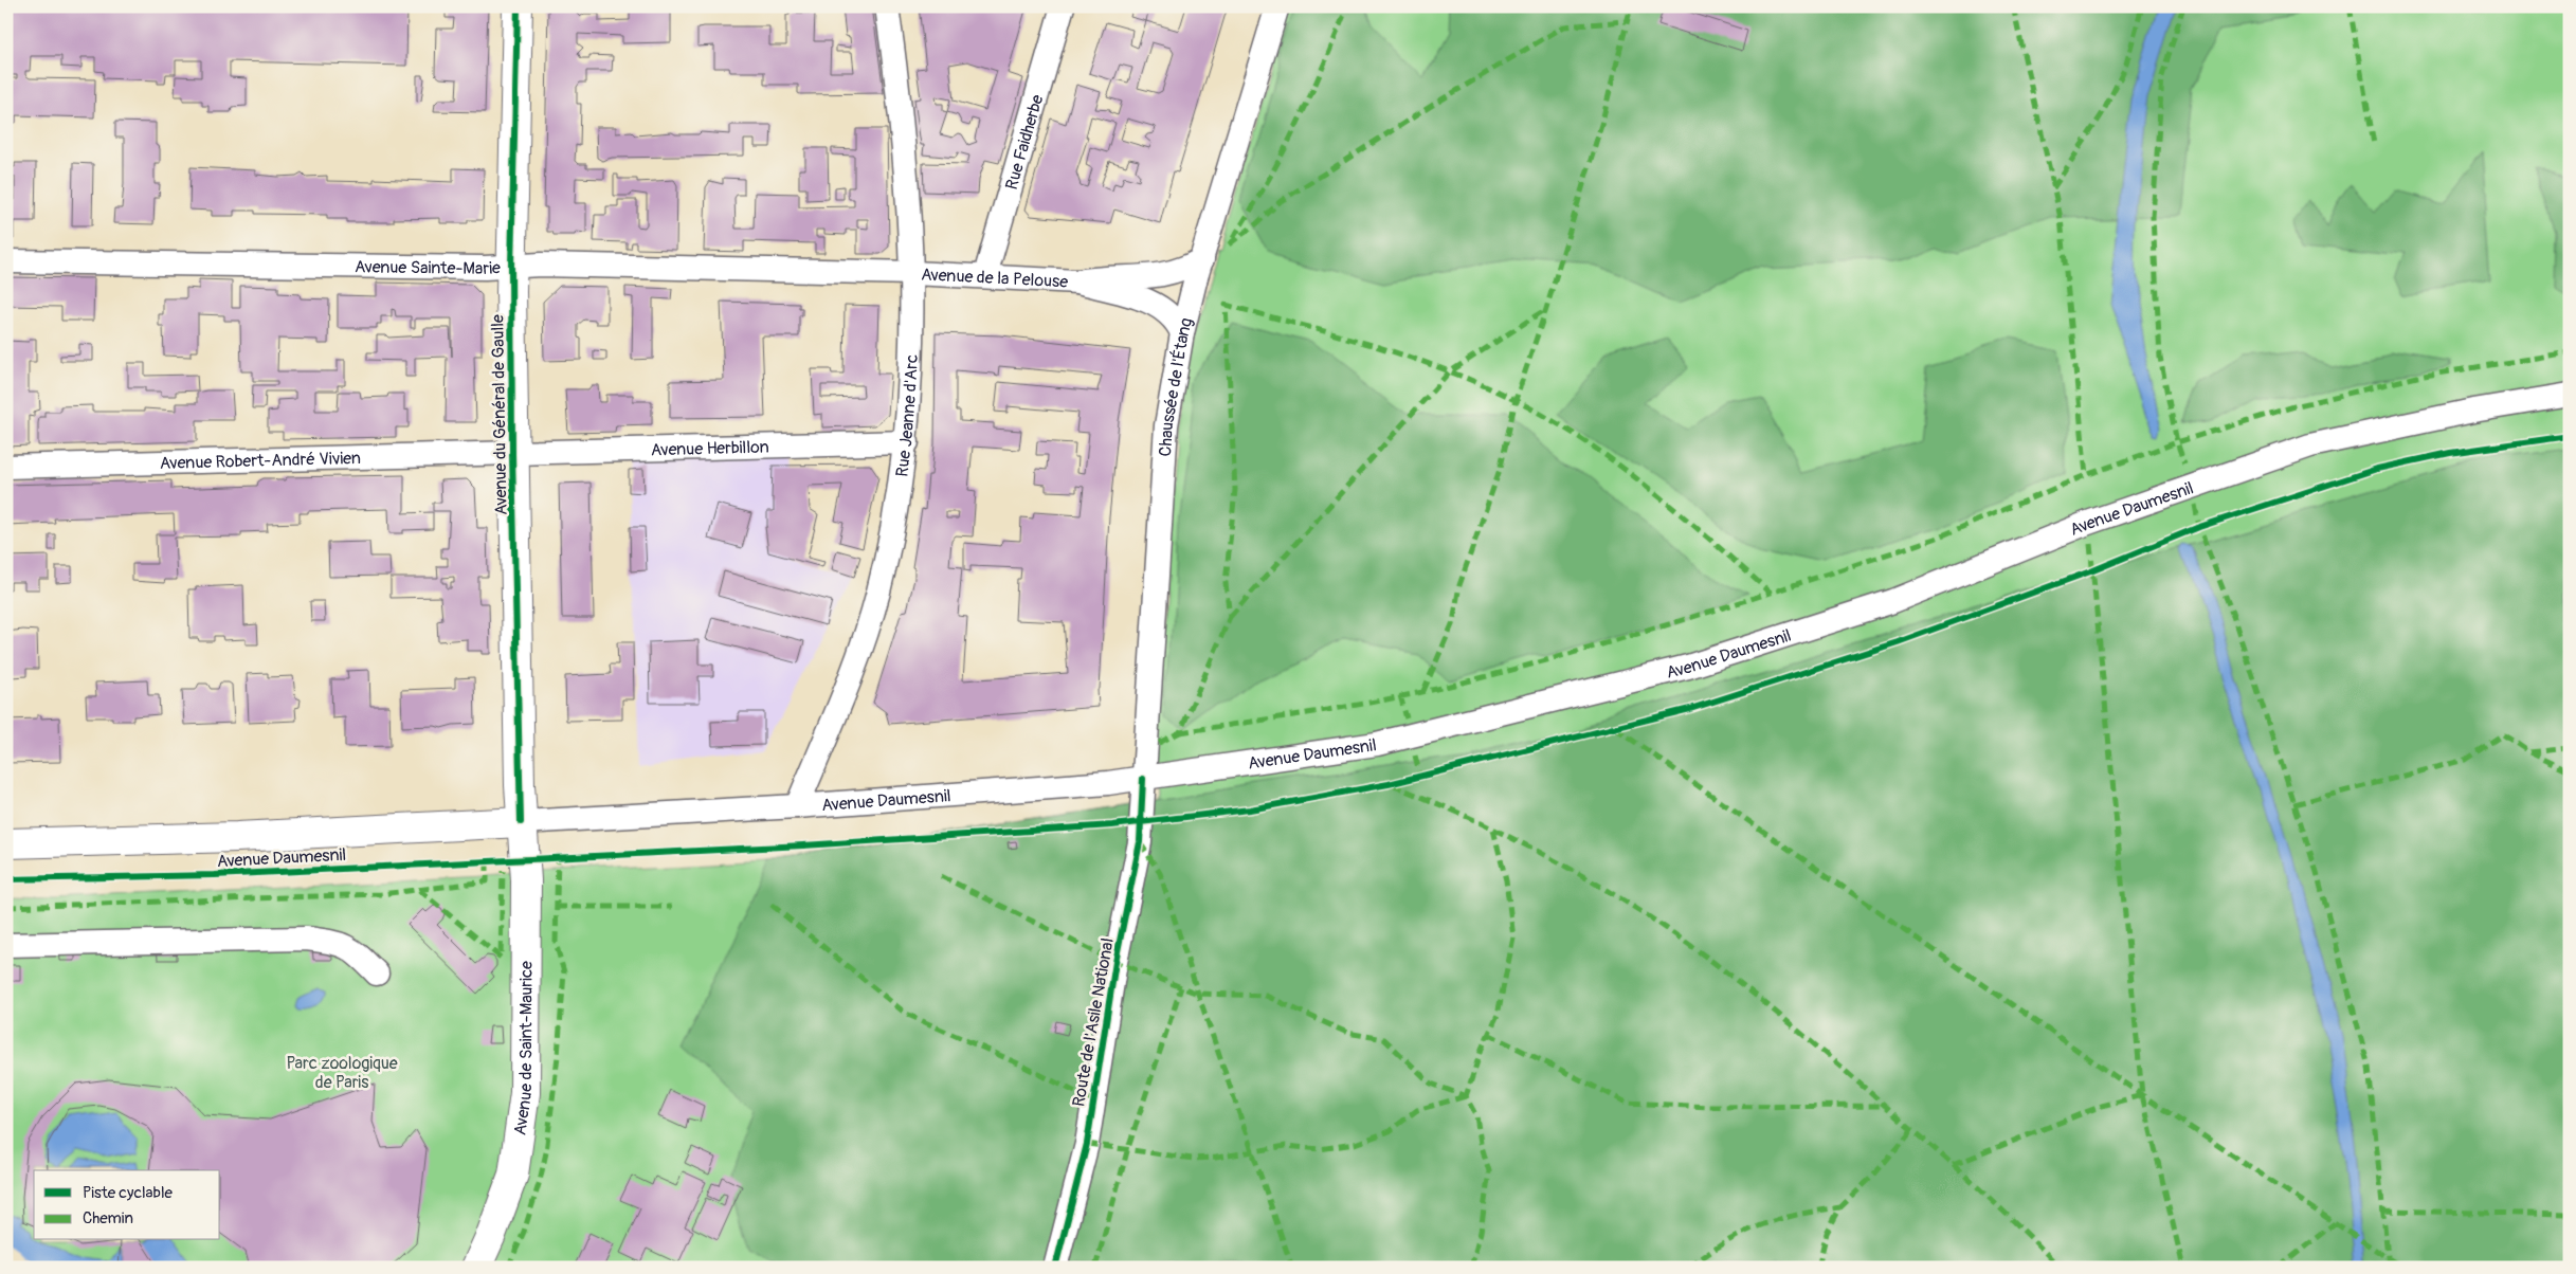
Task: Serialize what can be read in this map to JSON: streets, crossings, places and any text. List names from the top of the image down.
{
  "streets": {
    "main road": ["Avenue du Général de Gaulle", "Avenue Daumesnil", "Avenue de Saint-Maurice"],
    "street": [
      "Rue Faidherbe",
      "Avenue Sainte-Marie",
      "Avenue de la Pelouse",
      "Chaussée de l'Étang",
      "Rue Jeanne d'Arc",
      "Avenue Herbillon",
      "Avenue Robert-André Vivien",
      "Route de l'Asile National"
    ]
  },
  "crossings": [
    ["Rue Faidherbe", "Avenue de la Pelouse"],
    ["Avenue Sainte-Marie", "Avenue de la Pelouse"],
    ["Avenue Sainte-Marie", "Avenue du Général de Gaulle"],
    ["Avenue Sainte-Marie", "Rue Jeanne d'Arc"],
    ["Avenue de la Pelouse", "Chaussée de l'Étang"],
    ["Avenue de la Pelouse", "Rue Jeanne d'Arc"],
    ["Chaussée de l'Étang", "Avenue Daumesnil"],
    ["Chaussée de l'Étang", "Route de l'Asile National"],
    ["Avenue du Général de Gaulle", "Avenue Herbillon"],
    ["Avenue du Général de Gaulle", "Avenue Robert-André Vivien"],
    ["Avenue du Général de Gaulle", "Avenue Daumesnil"],
    ["Avenue du Général de Gaulle", "Avenue de Saint-Maurice"],
    ["Rue Jeanne d'Arc", "Avenue Herbillon"],
    ["Rue Jeanne d'Arc", "Avenue Daumesnil"],
    ["Avenue Herbillon", "Avenue Robert-André Vivien"],
    ["Avenue Daumesnil", "Route de l'Asile National"],
    ["Avenue Daumesnil", "Avenue de Saint-Maurice"]
  ],
  "parks": ["Parc zoologique de Paris"],
  "legend": ["Piste cyclable", "Chemin"]
}
